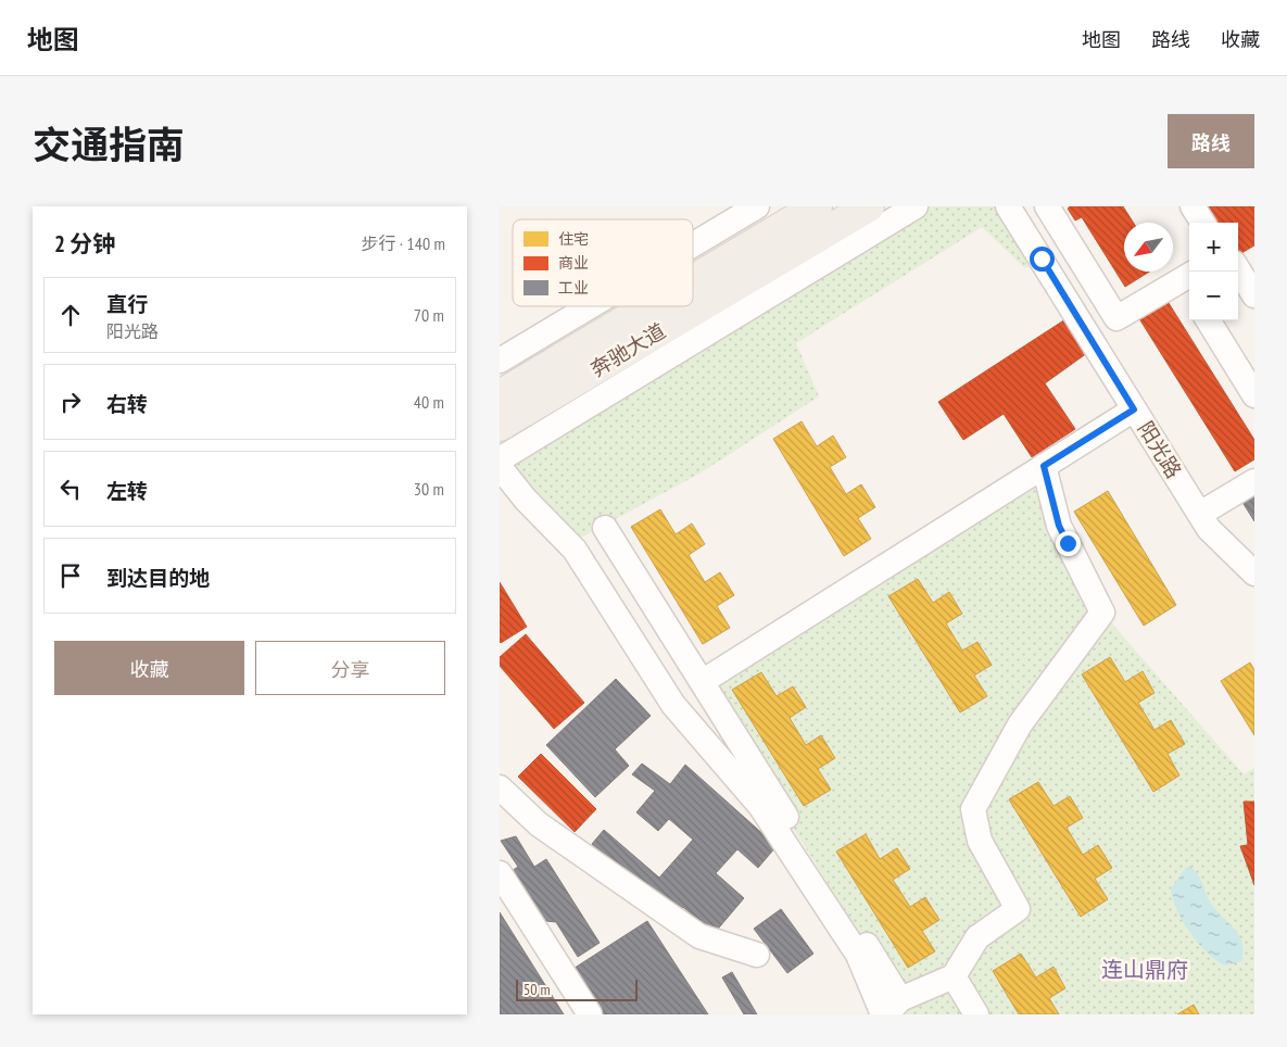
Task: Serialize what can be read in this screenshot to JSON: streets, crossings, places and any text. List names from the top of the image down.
{
  "streets": {
    "main road": ["奔驰大道"],
    "street": ["阳光路"]
  },
  "districts": ["连山鼎府"],
  "legend": ["住宅", "商业", "工业"],
  "scale_bar": "50 m",
  "north": "bottom left",
  "page": {
    "header": "地图",
    "nav": ["地图", "路线", "收藏"],
    "title": "交通指南",
    "buttons": [
      "路线",
      ["收藏", "分享"]
    ],
    "heading": ["2 分钟", "步行 · 140 m"],
    "map_buttons": ["+", "−"],
    "list": [
      ["直行", "阳光路", "70 m"],
      ["右转", "40 m"],
      ["左转", "30 m"],
      "到达目的地"
    ],
    "scale": "50 m"
  }
}
